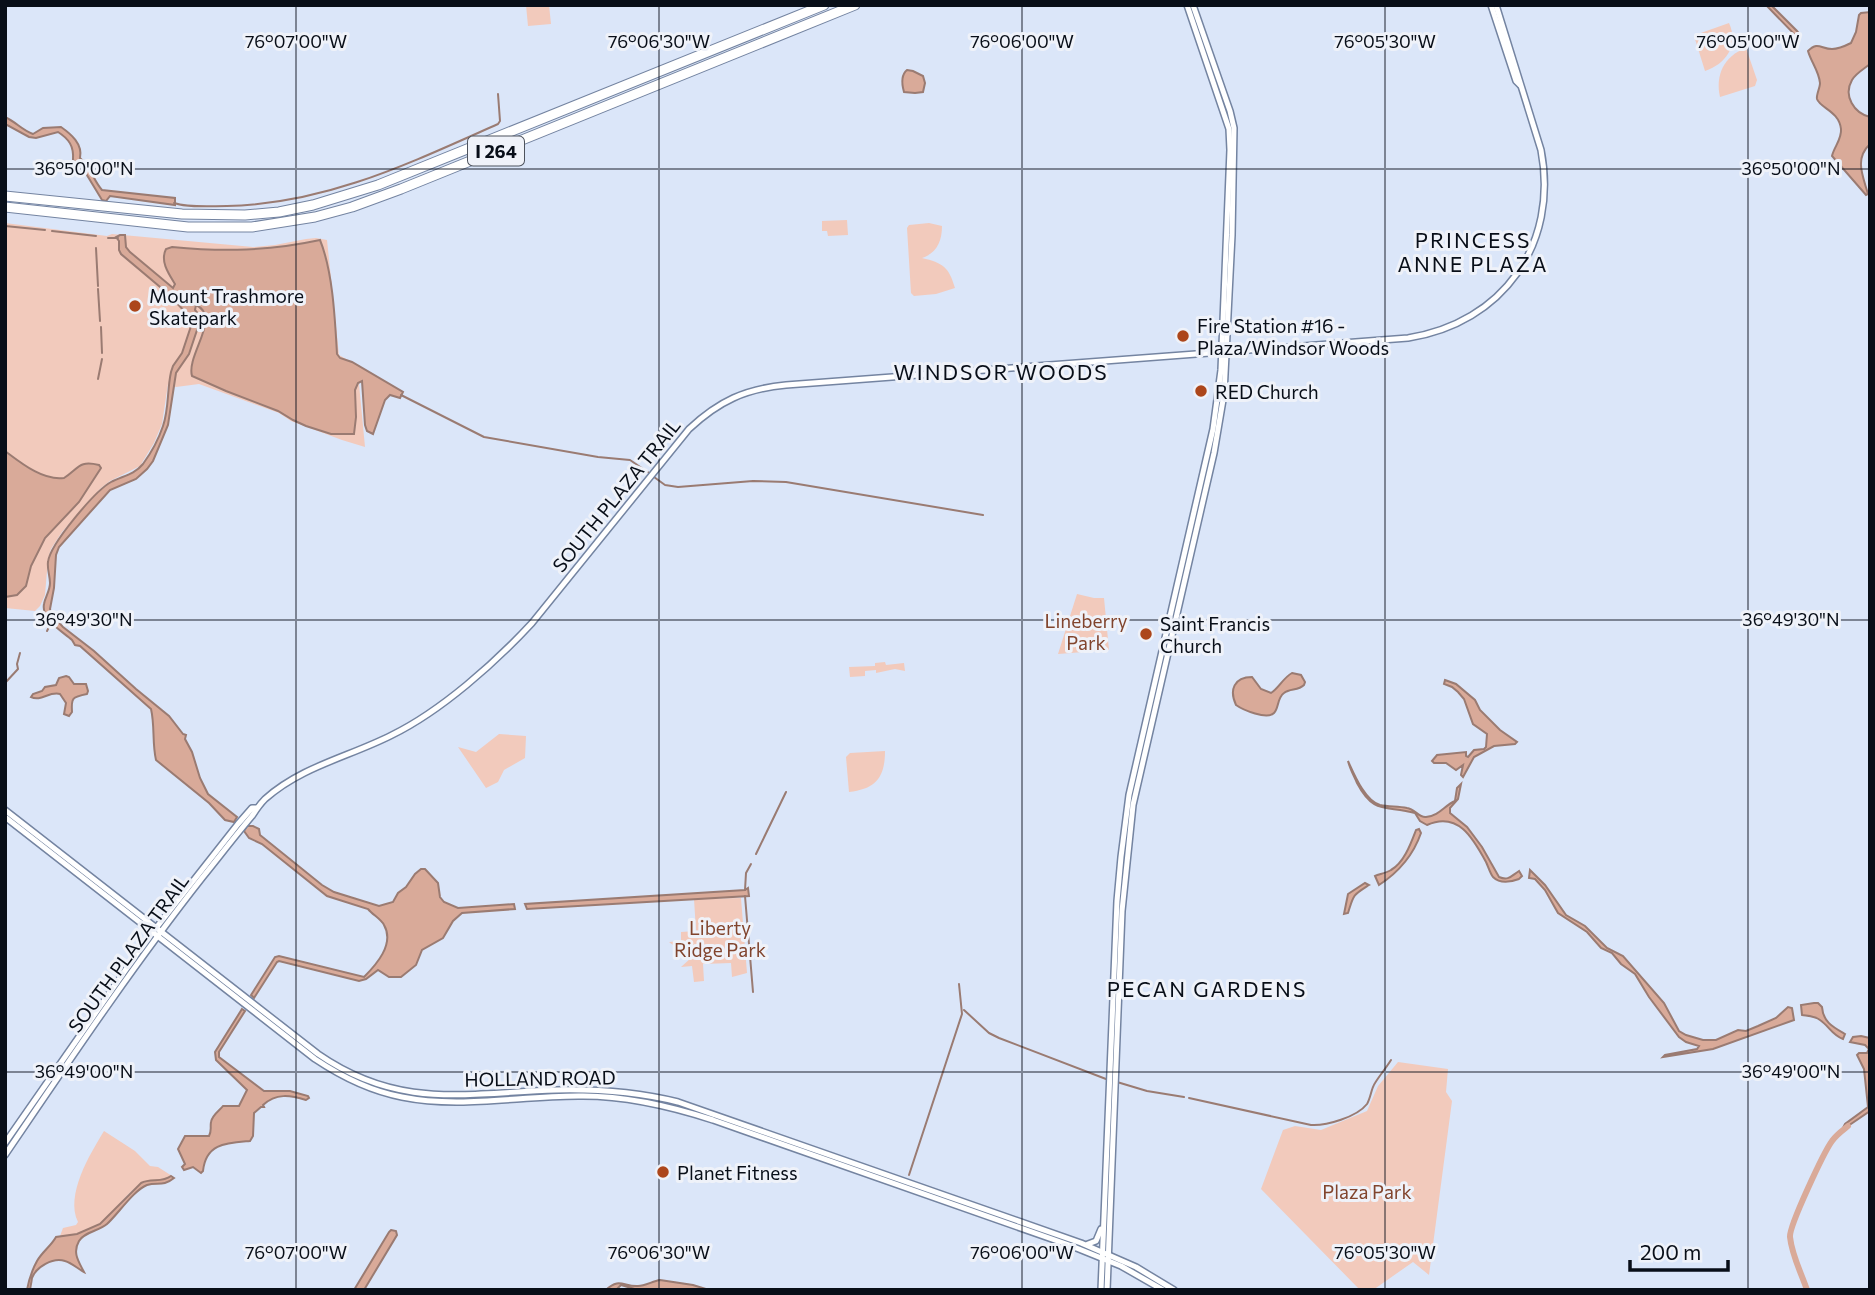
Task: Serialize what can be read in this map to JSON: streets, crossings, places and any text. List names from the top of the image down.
{
  "streets": {
    "highway": ["I 264"],
    "main road": ["SOUTH PLAZA TRAIL", "HOLLAND ROAD"]
  },
  "crossings": [
    ["SOUTH PLAZA TRAIL", "HOLLAND ROAD"]
  ],
  "districts": ["PRINCESS ANNE PLAZA", "WINDSOR WOODS", "PECAN GARDENS"],
  "parks": ["Lineberry Park", "Liberty Ridge Park", "Plaza Park"],
  "places": [
    "Mount Trashmore Skatepark",
    "Fire Station #16 - Plaza/Windsor Woods",
    "RED Church",
    "Saint Francis Church",
    "Planet Fitness"
  ],
  "scale_bar": "200 m",
  "coordinates": [
    "76°07'00\"W",
    "76°06'30\"W",
    "76°06'00\"W",
    "76°05'30\"W",
    "76°05'00\"W",
    "36°50'00\"N",
    "36°49'30\"N",
    "36°49'00\"N"
  ]
}
